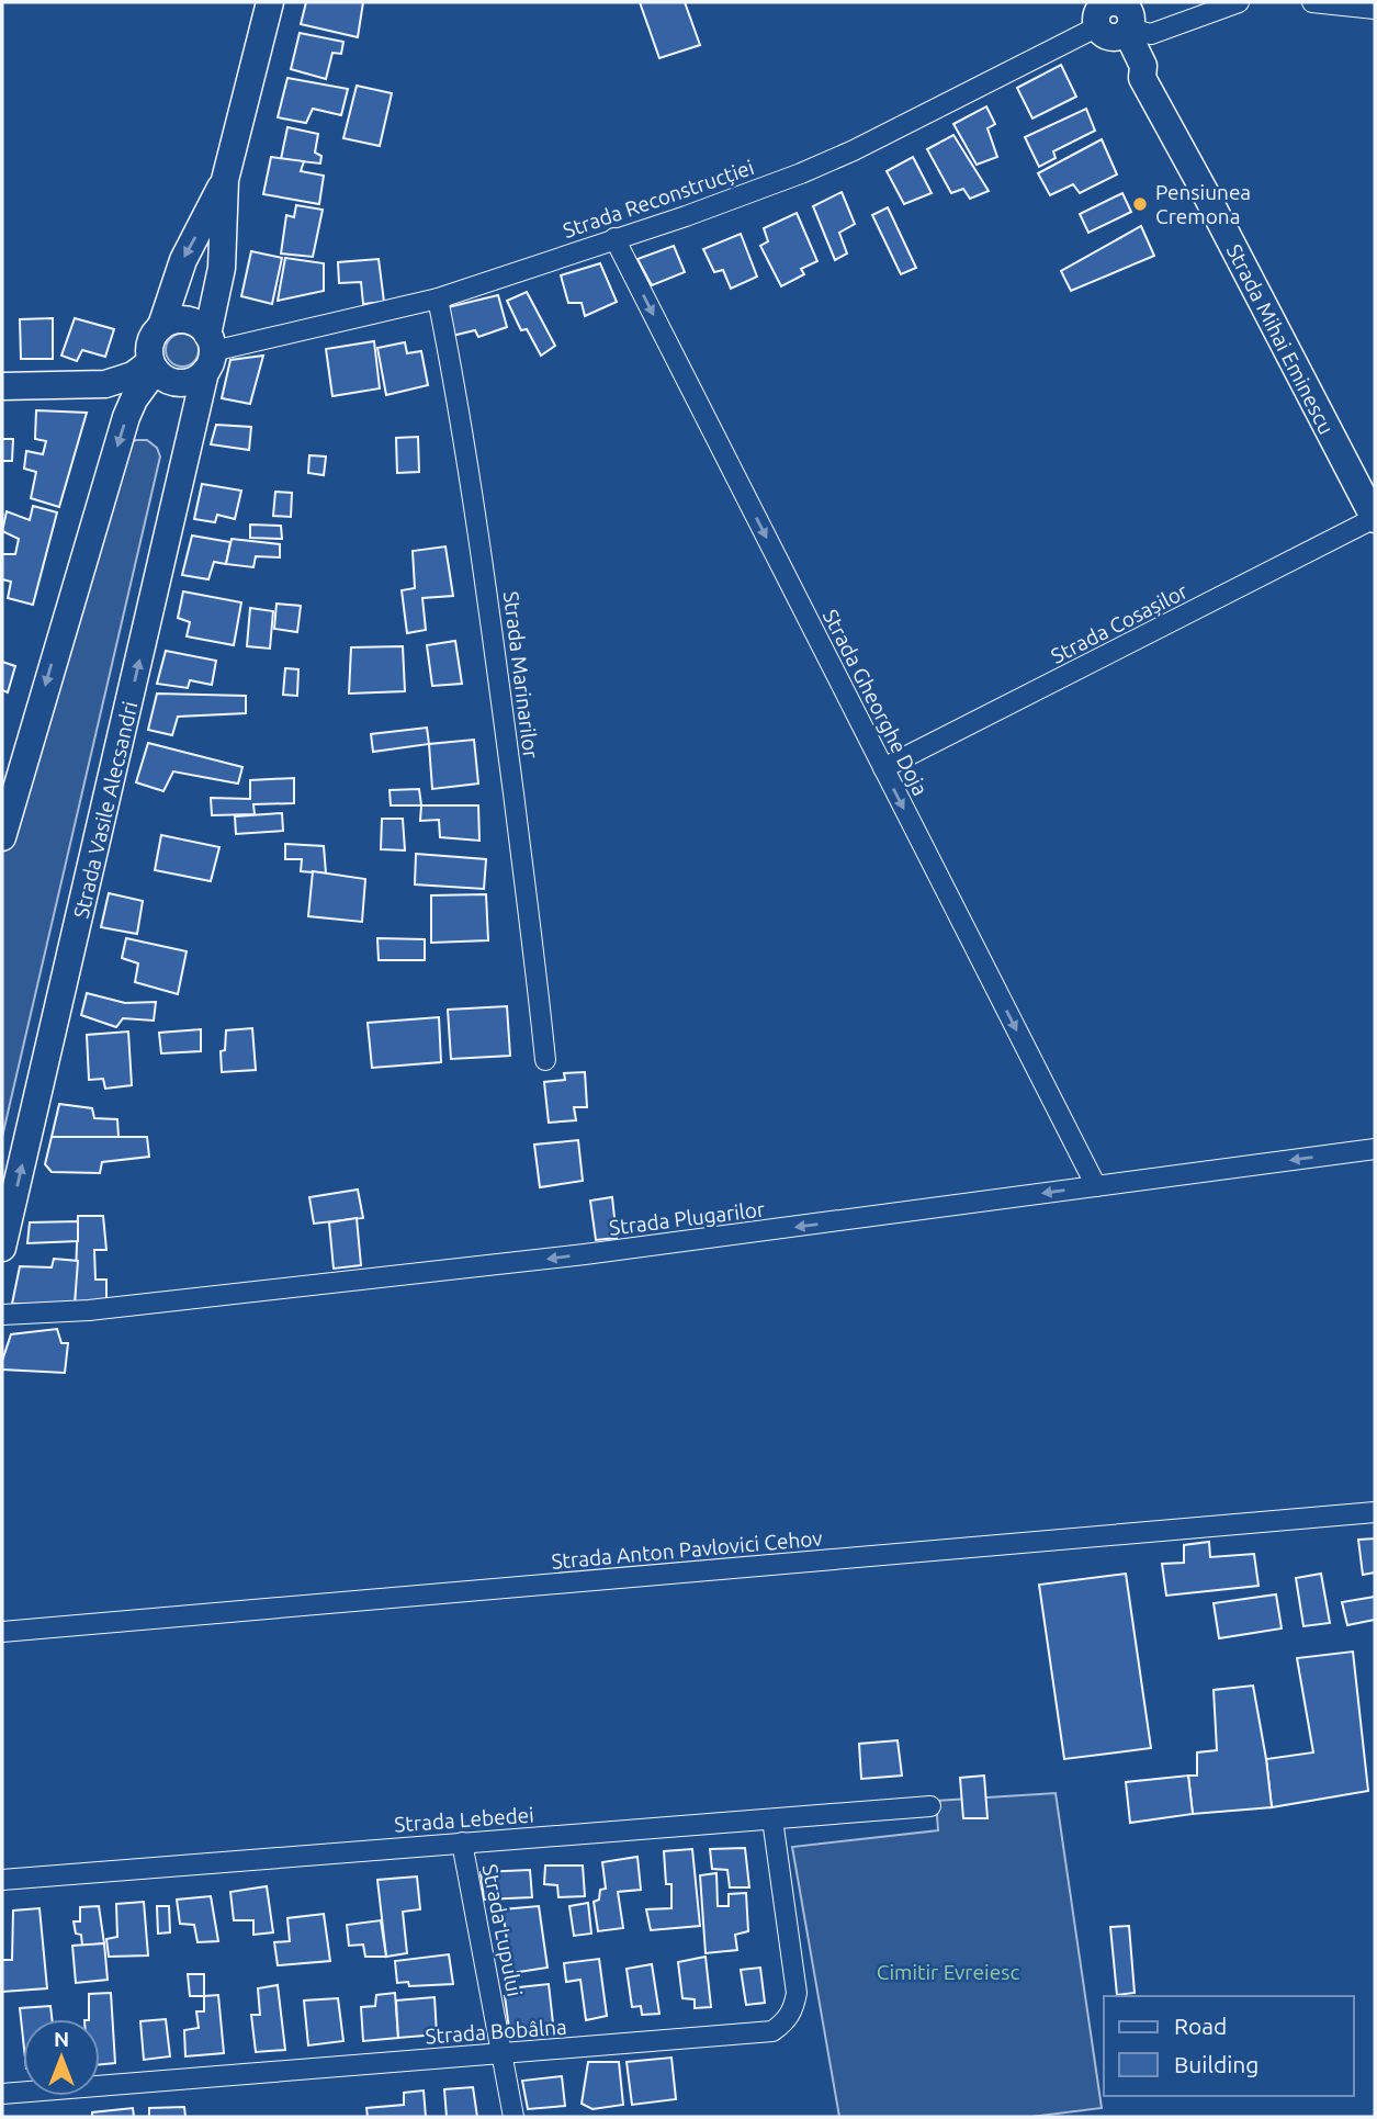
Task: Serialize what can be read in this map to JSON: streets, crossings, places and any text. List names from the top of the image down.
{
  "streets": {
    "street": [
      "Strada Reconstrucției",
      "Strada Mihai Eminescu",
      "Strada Cosașilor",
      "Strada Marinarilor",
      "Strada Gheorghe Doja",
      "Strada Vasile Alecsandri",
      "Strada Plugarilor",
      "Strada Anton Pavlovici Cehov",
      "Strada Lebedei",
      "Strada Lupului",
      "Strada Bobâlna"
    ]
  },
  "crossings": [
    ["Strada Reconstrucției", "Strada Mihai Eminescu"],
    ["Strada Reconstrucției", "Strada Marinarilor"],
    ["Strada Reconstrucției", "Strada Gheorghe Doja"],
    ["Strada Reconstrucției", "Strada Vasile Alecsandri"],
    ["Strada Mihai Eminescu", "Strada Cosașilor"],
    ["Strada Cosașilor", "Strada Gheorghe Doja"],
    ["Strada Gheorghe Doja", "Strada Plugarilor"],
    ["Strada Lebedei", "Strada Lupului"],
    ["Strada Lebedei", "Strada Bobâlna"],
    ["Strada Lupului", "Strada Bobâlna"]
  ],
  "one_way": ["Strada Gheorghe Doja", "Strada Plugarilor"],
  "parks": ["Cimitir Evreiesc"],
  "places": ["Pensiunea Cremona"],
  "legend": ["Road", "Building"],
  "north": "top"
}
